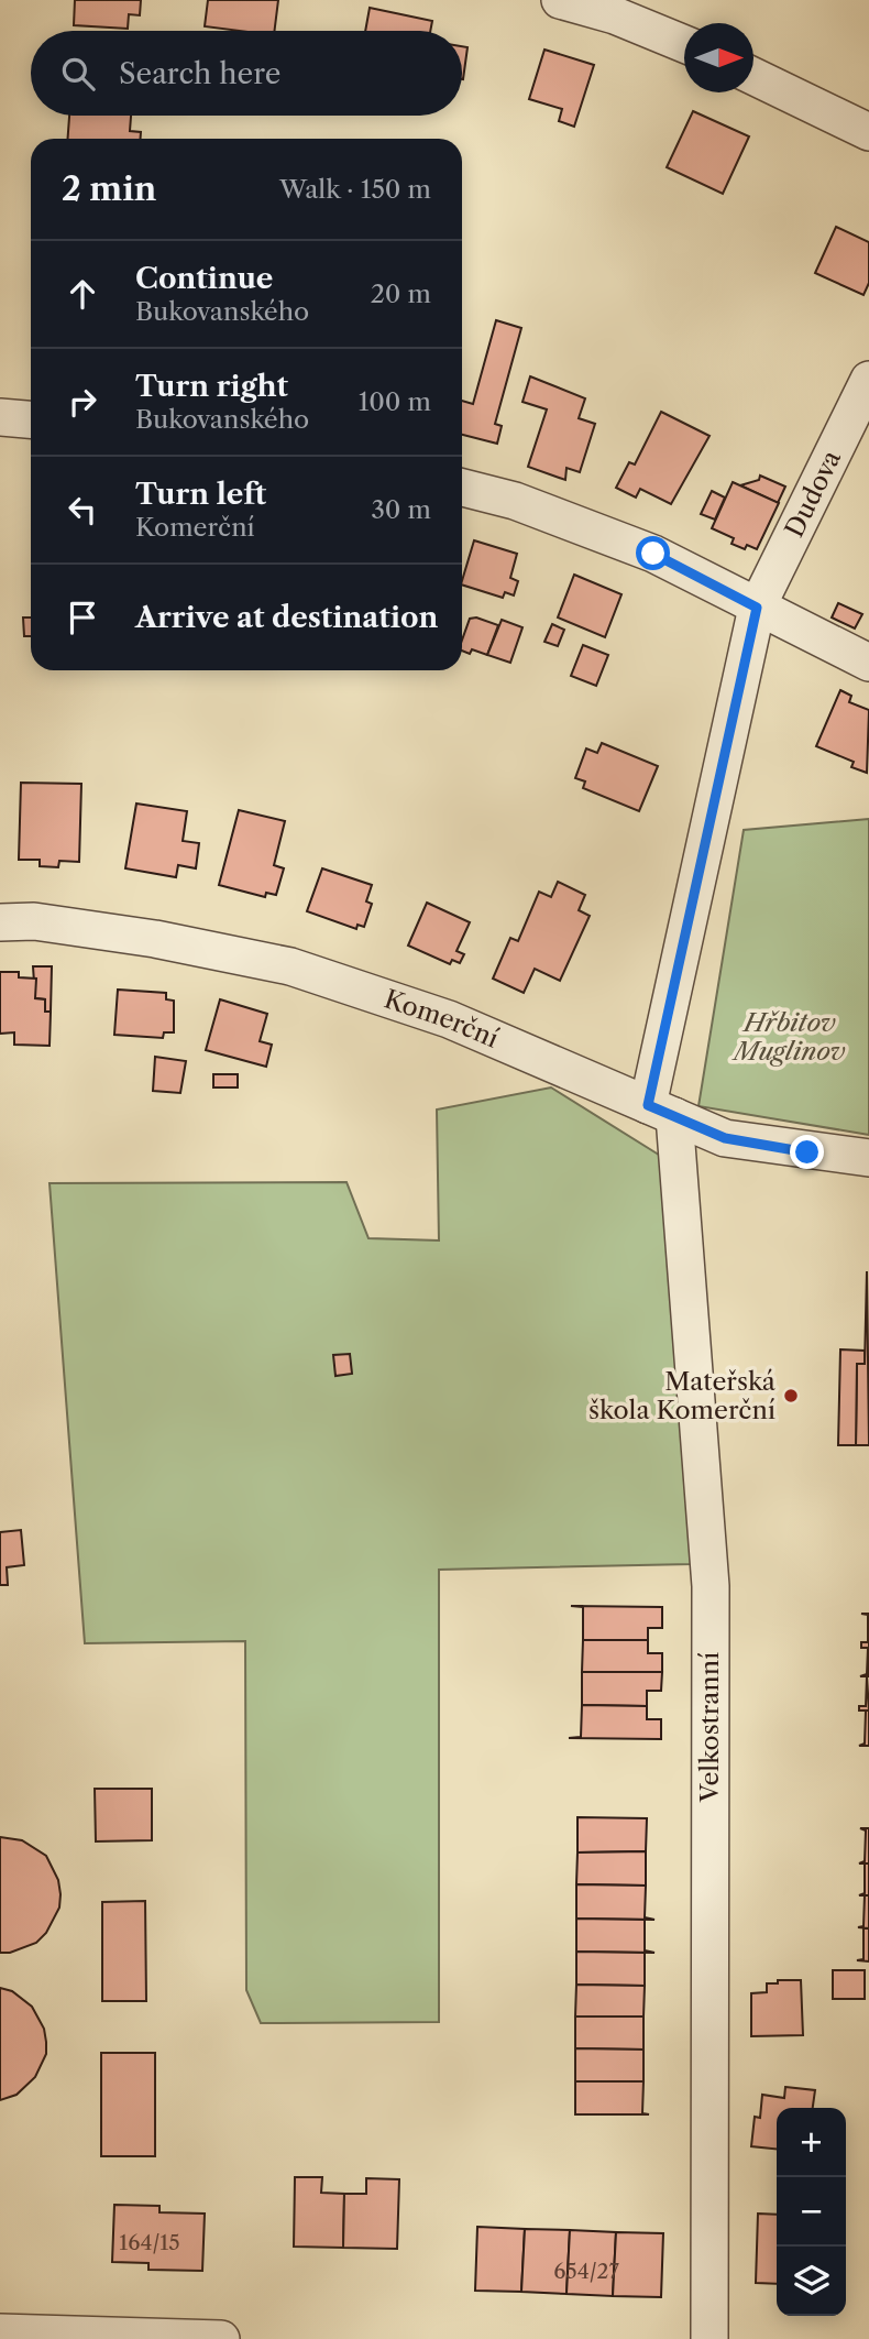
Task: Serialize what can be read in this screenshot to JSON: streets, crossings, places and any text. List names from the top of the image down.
{
  "streets": {
    "street": ["Dudova", "Komerční", "Velkostranní"]
  },
  "crossings": [
    ["Dudova", "Komerční"],
    ["Dudova", "Velkostranní"],
    ["Komerční", "Velkostranní"]
  ],
  "parks": ["Hřbitov Muglinov"],
  "places": ["Mateřská škola Komerční"],
  "house_numbers": ["164/15", "654/27"],
  "north": "right",
  "page": {
    "search": "Search here",
    "heading": ["2 min", "Walk · 150 m"],
    "list": [
      ["Continue", "Bukovanského", "20 m"],
      ["Turn right", "Bukovanského", "100 m"],
      ["Turn left", "Komerční", "30 m"],
      "Arrive at destination"
    ],
    "map_buttons": ["+", "−"]
  }
}
